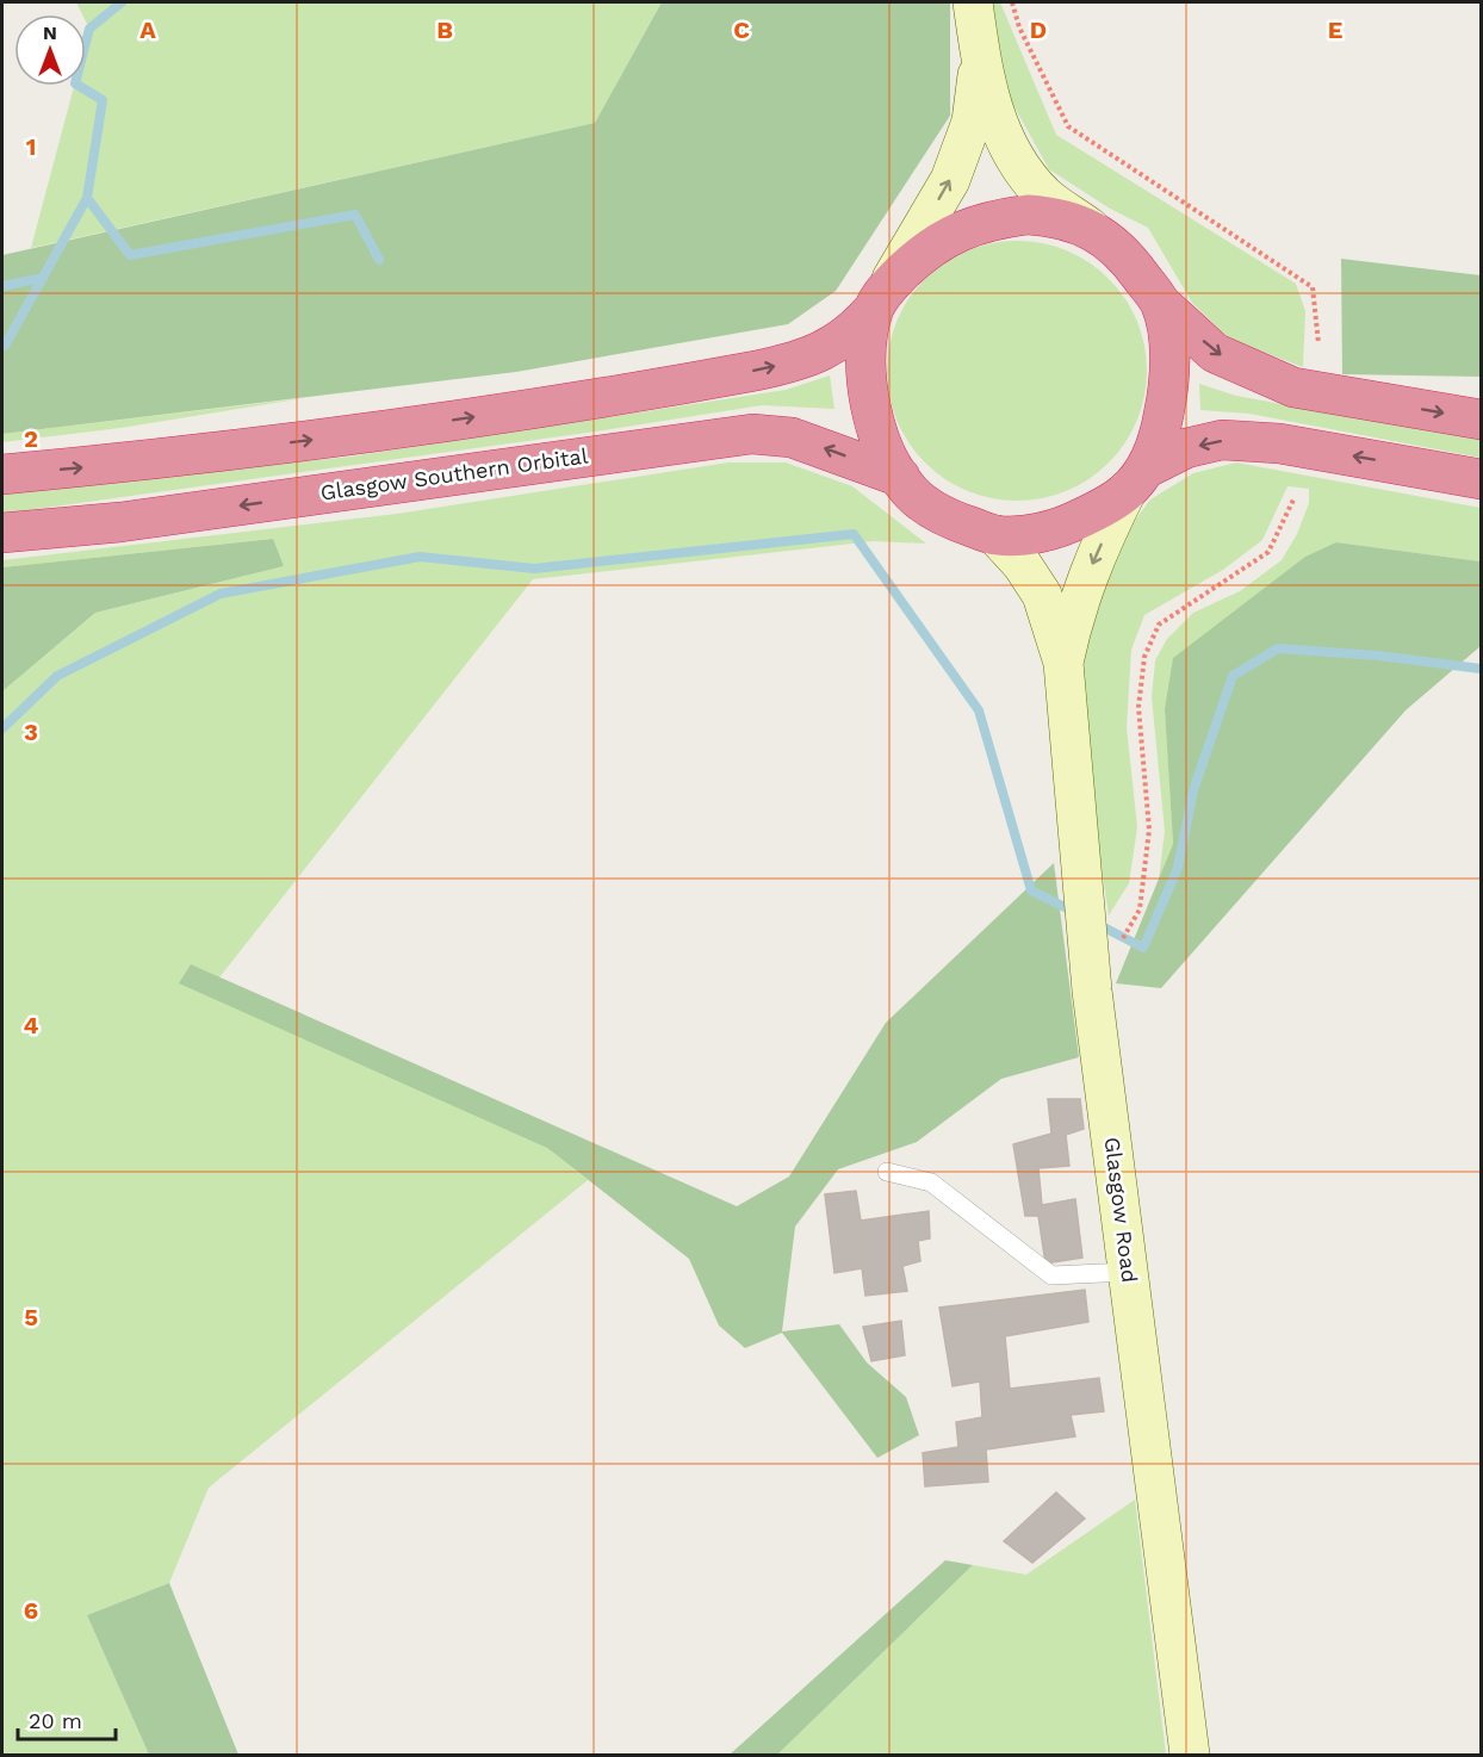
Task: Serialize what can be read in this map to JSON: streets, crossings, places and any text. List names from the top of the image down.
{
  "streets": {
    "highway": ["Glasgow Southern Orbital"],
    "main road": ["Glasgow Road"]
  },
  "scale_bar": "20 m",
  "north": "top",
  "grid": {
    "columns": [
      "A",
      "B",
      "C",
      "D",
      "E"
    ],
    "rows": [
      "1",
      "2",
      "3",
      "4",
      "5",
      "6"
    ]
  }
}
